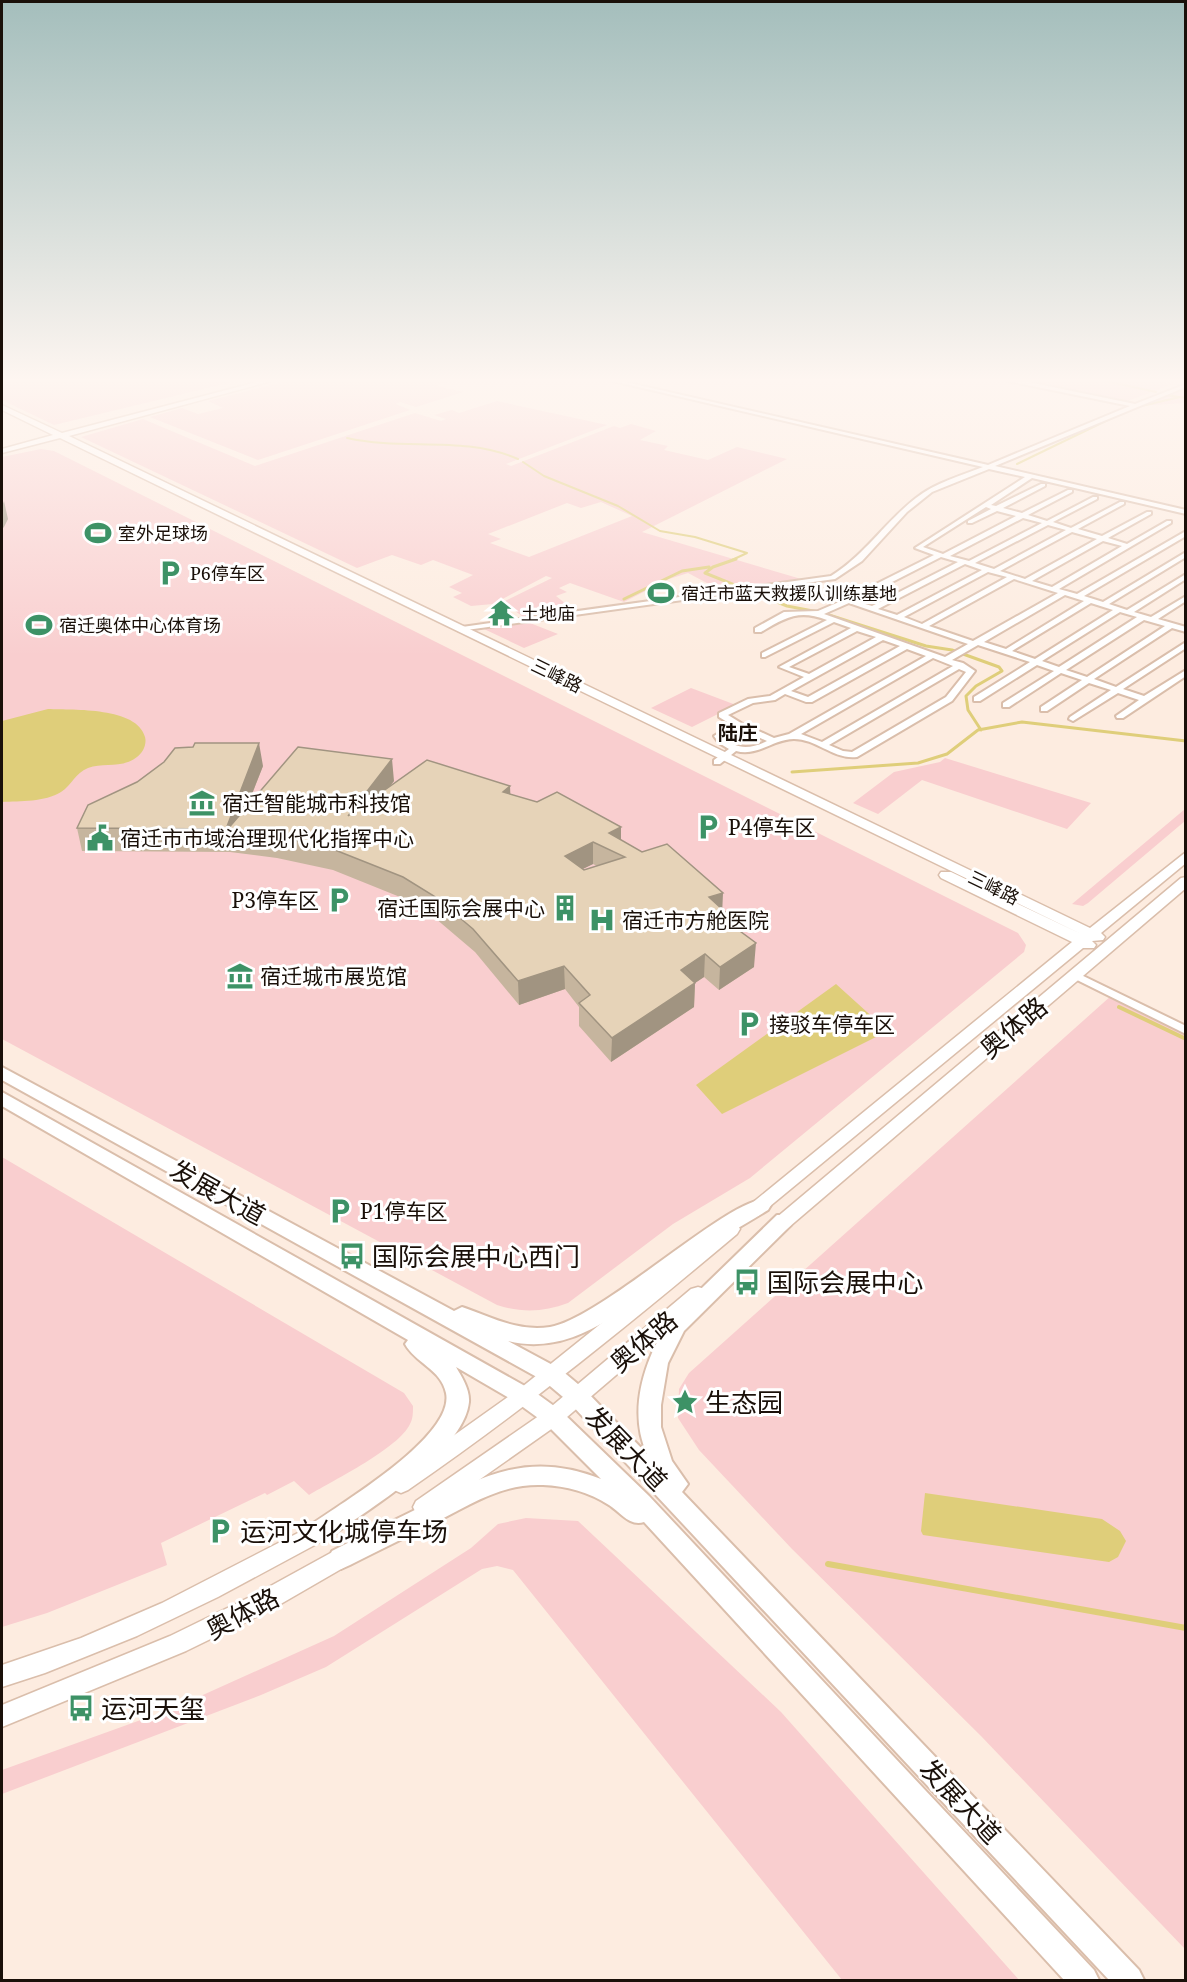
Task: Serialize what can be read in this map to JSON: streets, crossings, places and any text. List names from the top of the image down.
{
  "streets": {
    "main road": ["三峰路", "奥体路", "发展大道"]
  },
  "crossings": [
    ["三峰路", "奥体路"],
    ["奥体路", "发展大道"]
  ],
  "districts": ["陆庄"],
  "places": {
    "sports": ["室外足球场", "宿迁市蓝天救援队训练基地", "宿迁奥体中心体育场"],
    "parking": [
      "P6停车区",
      "P4停车区",
      "P3停车区",
      "接驳车停车区",
      "P1停车区",
      "运河文化城停车场"
    ],
    "temple": ["土地庙"],
    "museum": ["宿迁智能城市科技馆", "宿迁城市展览馆"],
    "public building": ["宿迁市市域治理现代化指挥中心"],
    "building": ["宿迁国际会展中心"],
    "hospital": ["宿迁市方舱医院"],
    "bus stop": ["国际会展中心西门", "国际会展中心", "运河天玺"],
    "place": ["生态园"]
  }
}
